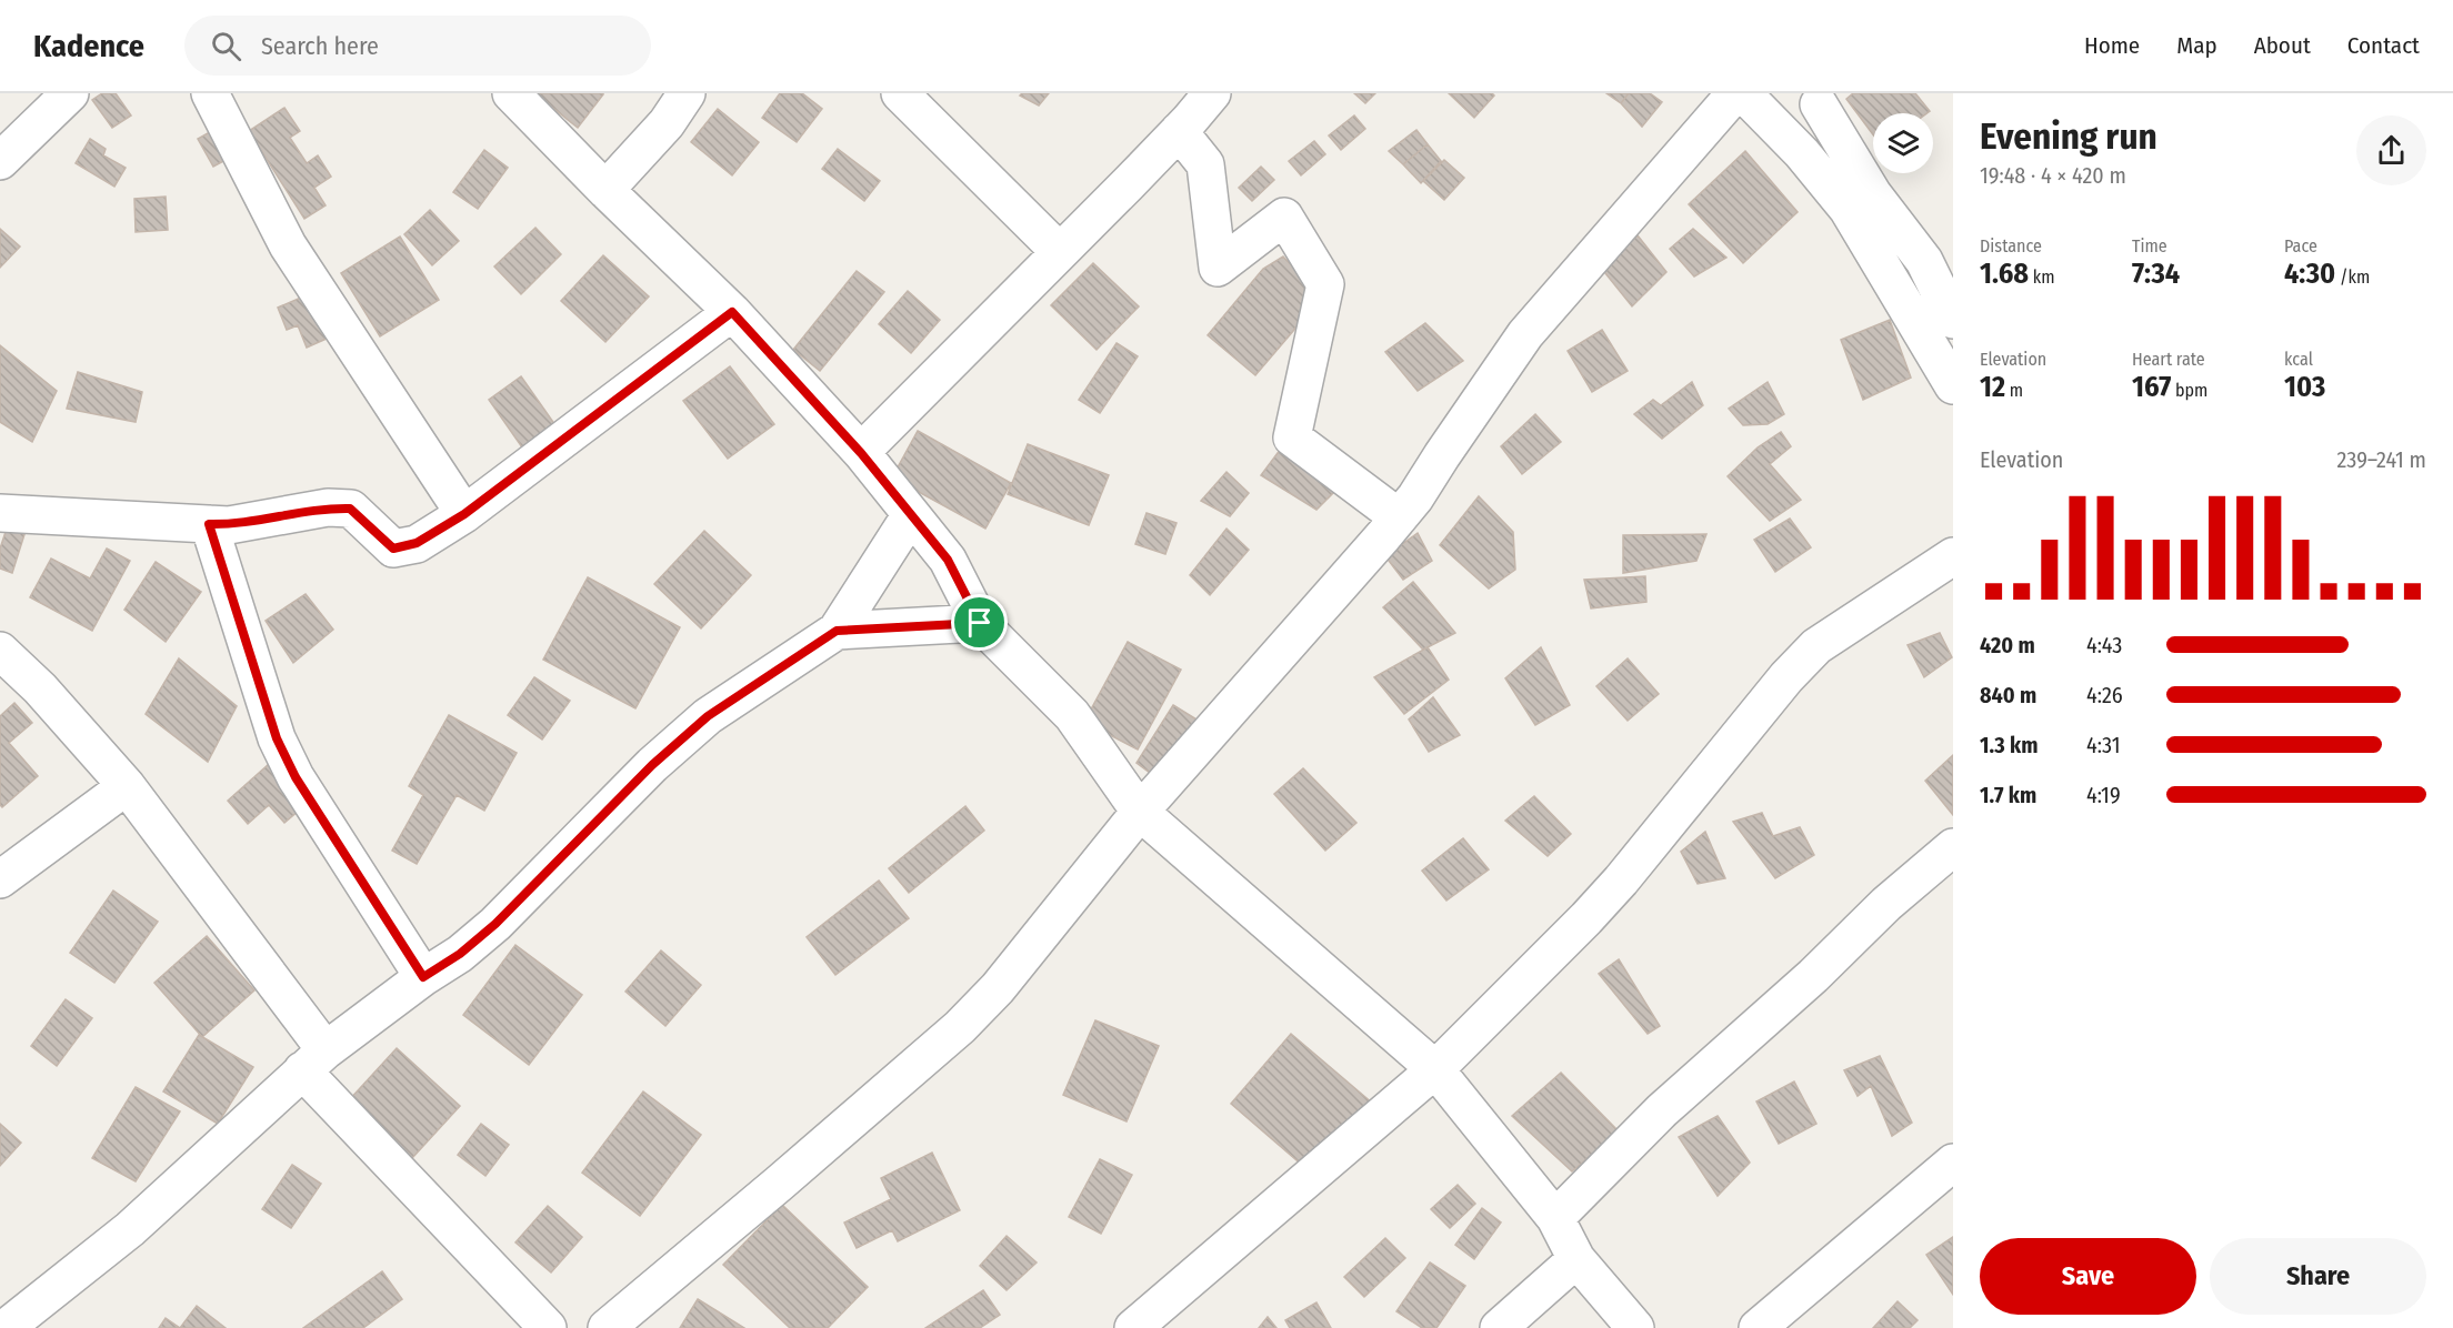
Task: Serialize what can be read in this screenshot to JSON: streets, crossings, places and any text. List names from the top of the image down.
{
  "page": {
    "header": "Kadence",
    "search": "Search here",
    "nav": [
      "Home",
      "Map",
      "About",
      "Contact"
    ],
    "heading": ["Evening run", "19:48 · 4 × 420 m"],
    "stats": [
      ["Distance", "1.68 km"],
      ["Time", "7:34"],
      ["Pace", "4:30 /km"],
      ["Elevation", "12 m"],
      ["Heart rate", "167 bpm"],
      ["kcal", "103"]
    ],
    "chart": ["Elevation", "239–241 m"],
    "list": [
      {
        "name": "420 m",
        "note": "4:43"
      },
      {
        "name": "840 m",
        "note": "4:26"
      },
      {
        "name": "1.3 km",
        "note": "4:31"
      },
      {
        "name": "1.7 km",
        "note": "4:19"
      }
    ],
    "buttons": ["Save", "Share"]
  }
}
